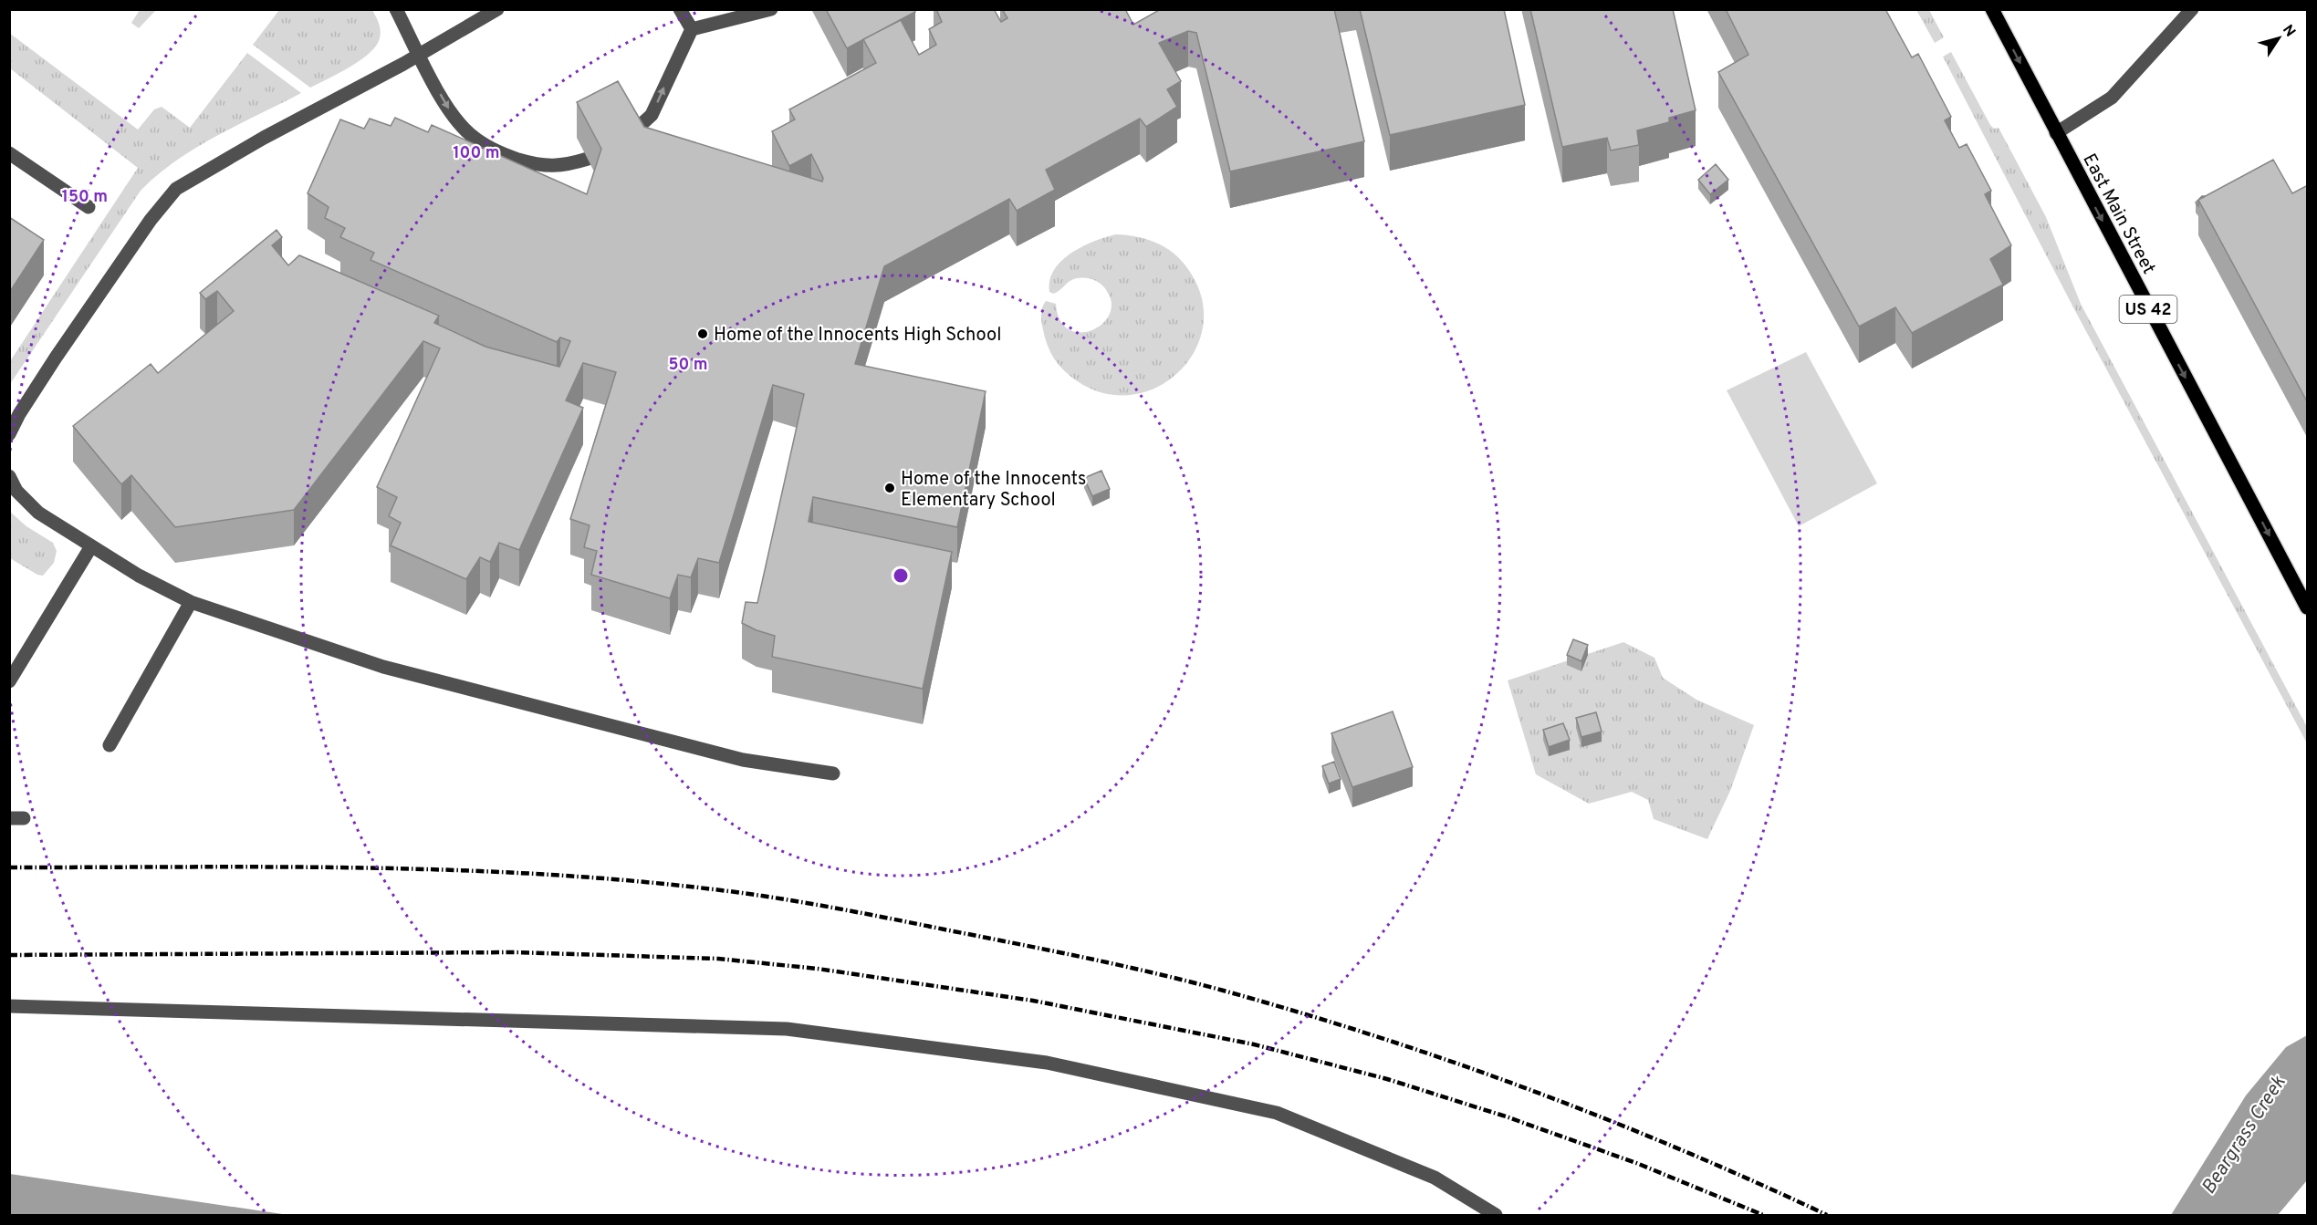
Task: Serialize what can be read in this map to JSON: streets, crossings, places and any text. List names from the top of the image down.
{
  "streets": {
    "main road": ["East Main Street", "US 42"]
  },
  "one_way": ["East Main Street"],
  "water": ["Beargrass Creek"],
  "places": ["Home of the Innocents High School", "Home of the Innocents Elementary School"],
  "north": "top right",
  "rings": ["100 m", "150 m", "50 m"]
}
